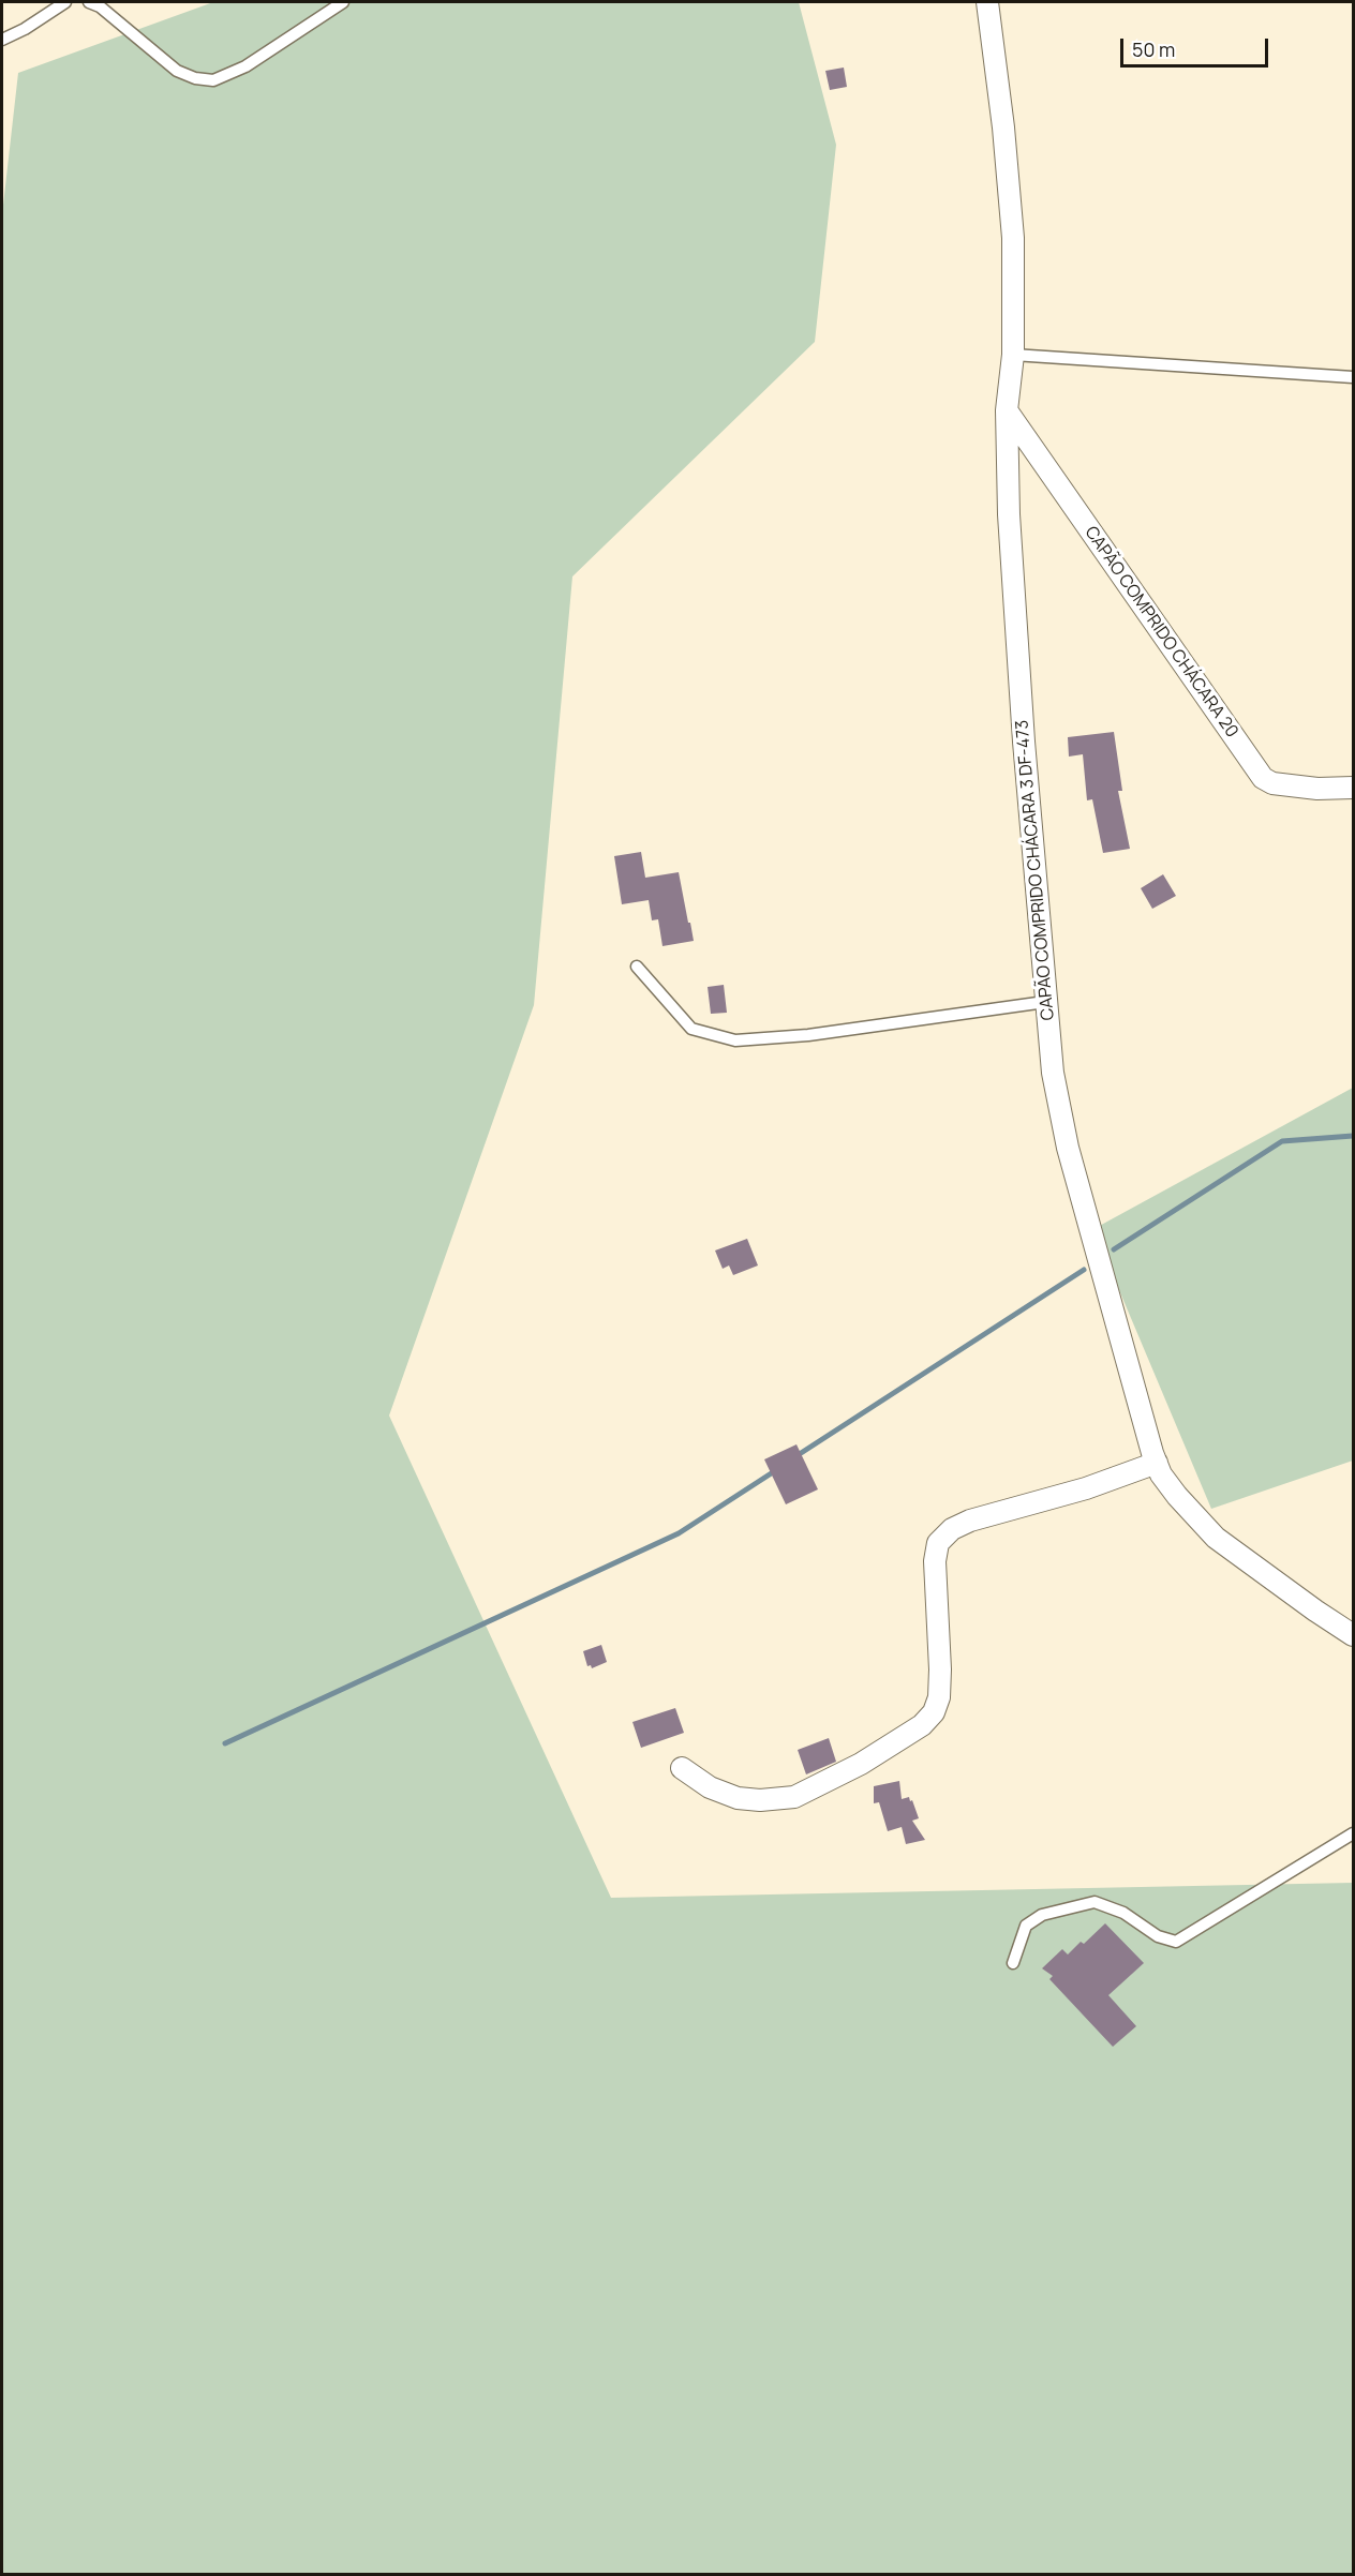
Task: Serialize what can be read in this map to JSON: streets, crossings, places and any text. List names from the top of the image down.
{
  "streets": {
    "street": ["CAPÃO COMPRIDO CHÁCARA 20", "CAPÃO COMPRIDO CHÁCARA 3 DF-473"]
  },
  "crossings": [
    ["CAPÃO COMPRIDO CHÁCARA 20", "CAPÃO COMPRIDO CHÁCARA 3 DF-473"]
  ],
  "scale_bar": "50 m"
}
